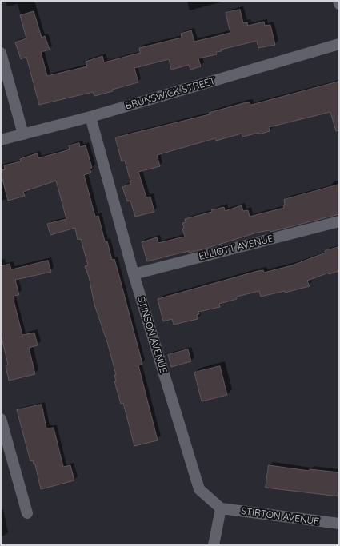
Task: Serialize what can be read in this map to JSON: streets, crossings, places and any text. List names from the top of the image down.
{
  "streets": {
    "street": [
      "BRUNSWICK STREET",
      "ELLIOTT AVENUE",
      "STINSON AVENUE",
      "STIRTON AVENUE"
    ]
  },
  "crossings": [
    ["BRUNSWICK STREET", "STINSON AVENUE"],
    ["ELLIOTT AVENUE", "STINSON AVENUE"],
    ["STINSON AVENUE", "STIRTON AVENUE"]
  ]
}
